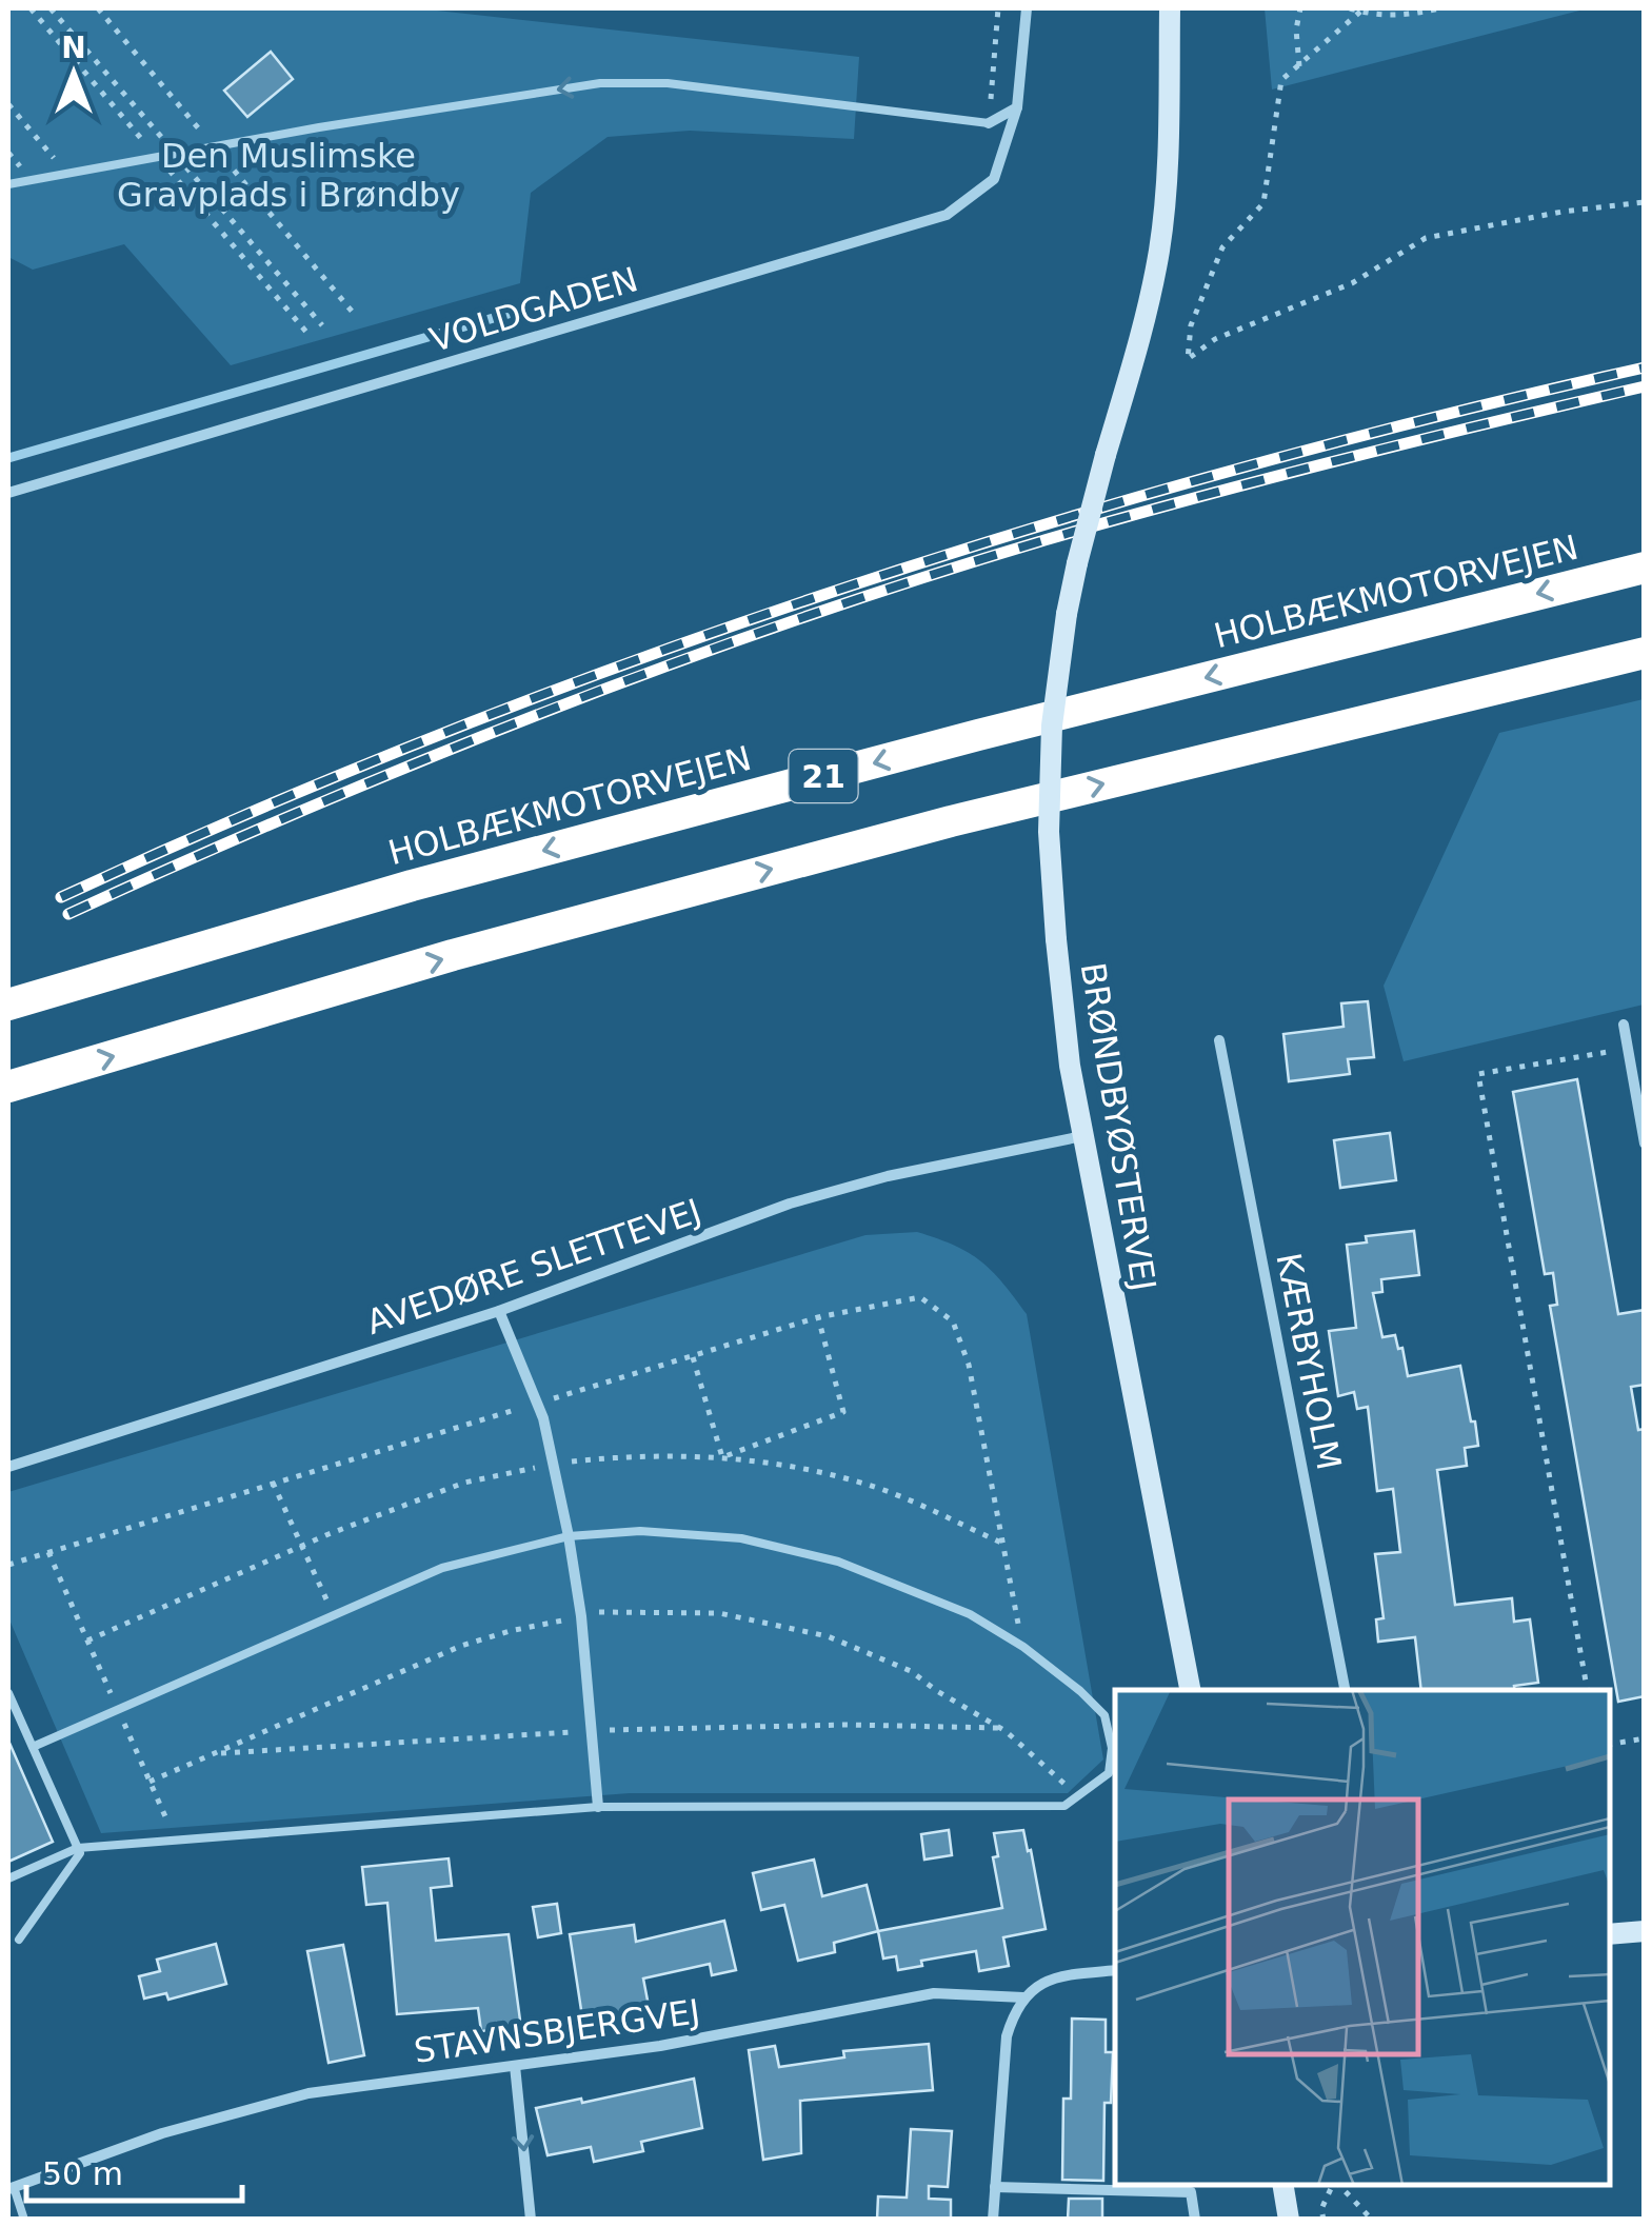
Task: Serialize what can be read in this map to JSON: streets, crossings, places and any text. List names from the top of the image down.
{
  "streets": {
    "highway": ["HOLBÆKMOTORVEJEN", "21"],
    "street": [
      "VOLDGADEN",
      "BRØNDBYØSTERVEJ",
      "AVEDØRE SLETTEVEJ",
      "KÆRBYHOLM",
      "STAVNSBJERGVEJ"
    ]
  },
  "crossings": [
    ["BRØNDBYØSTERVEJ", "AVEDØRE SLETTEVEJ"]
  ],
  "parks": ["Den Muslimske Gravplads i Brøndby"],
  "scale_bar": "50 m",
  "north": "top"
}
